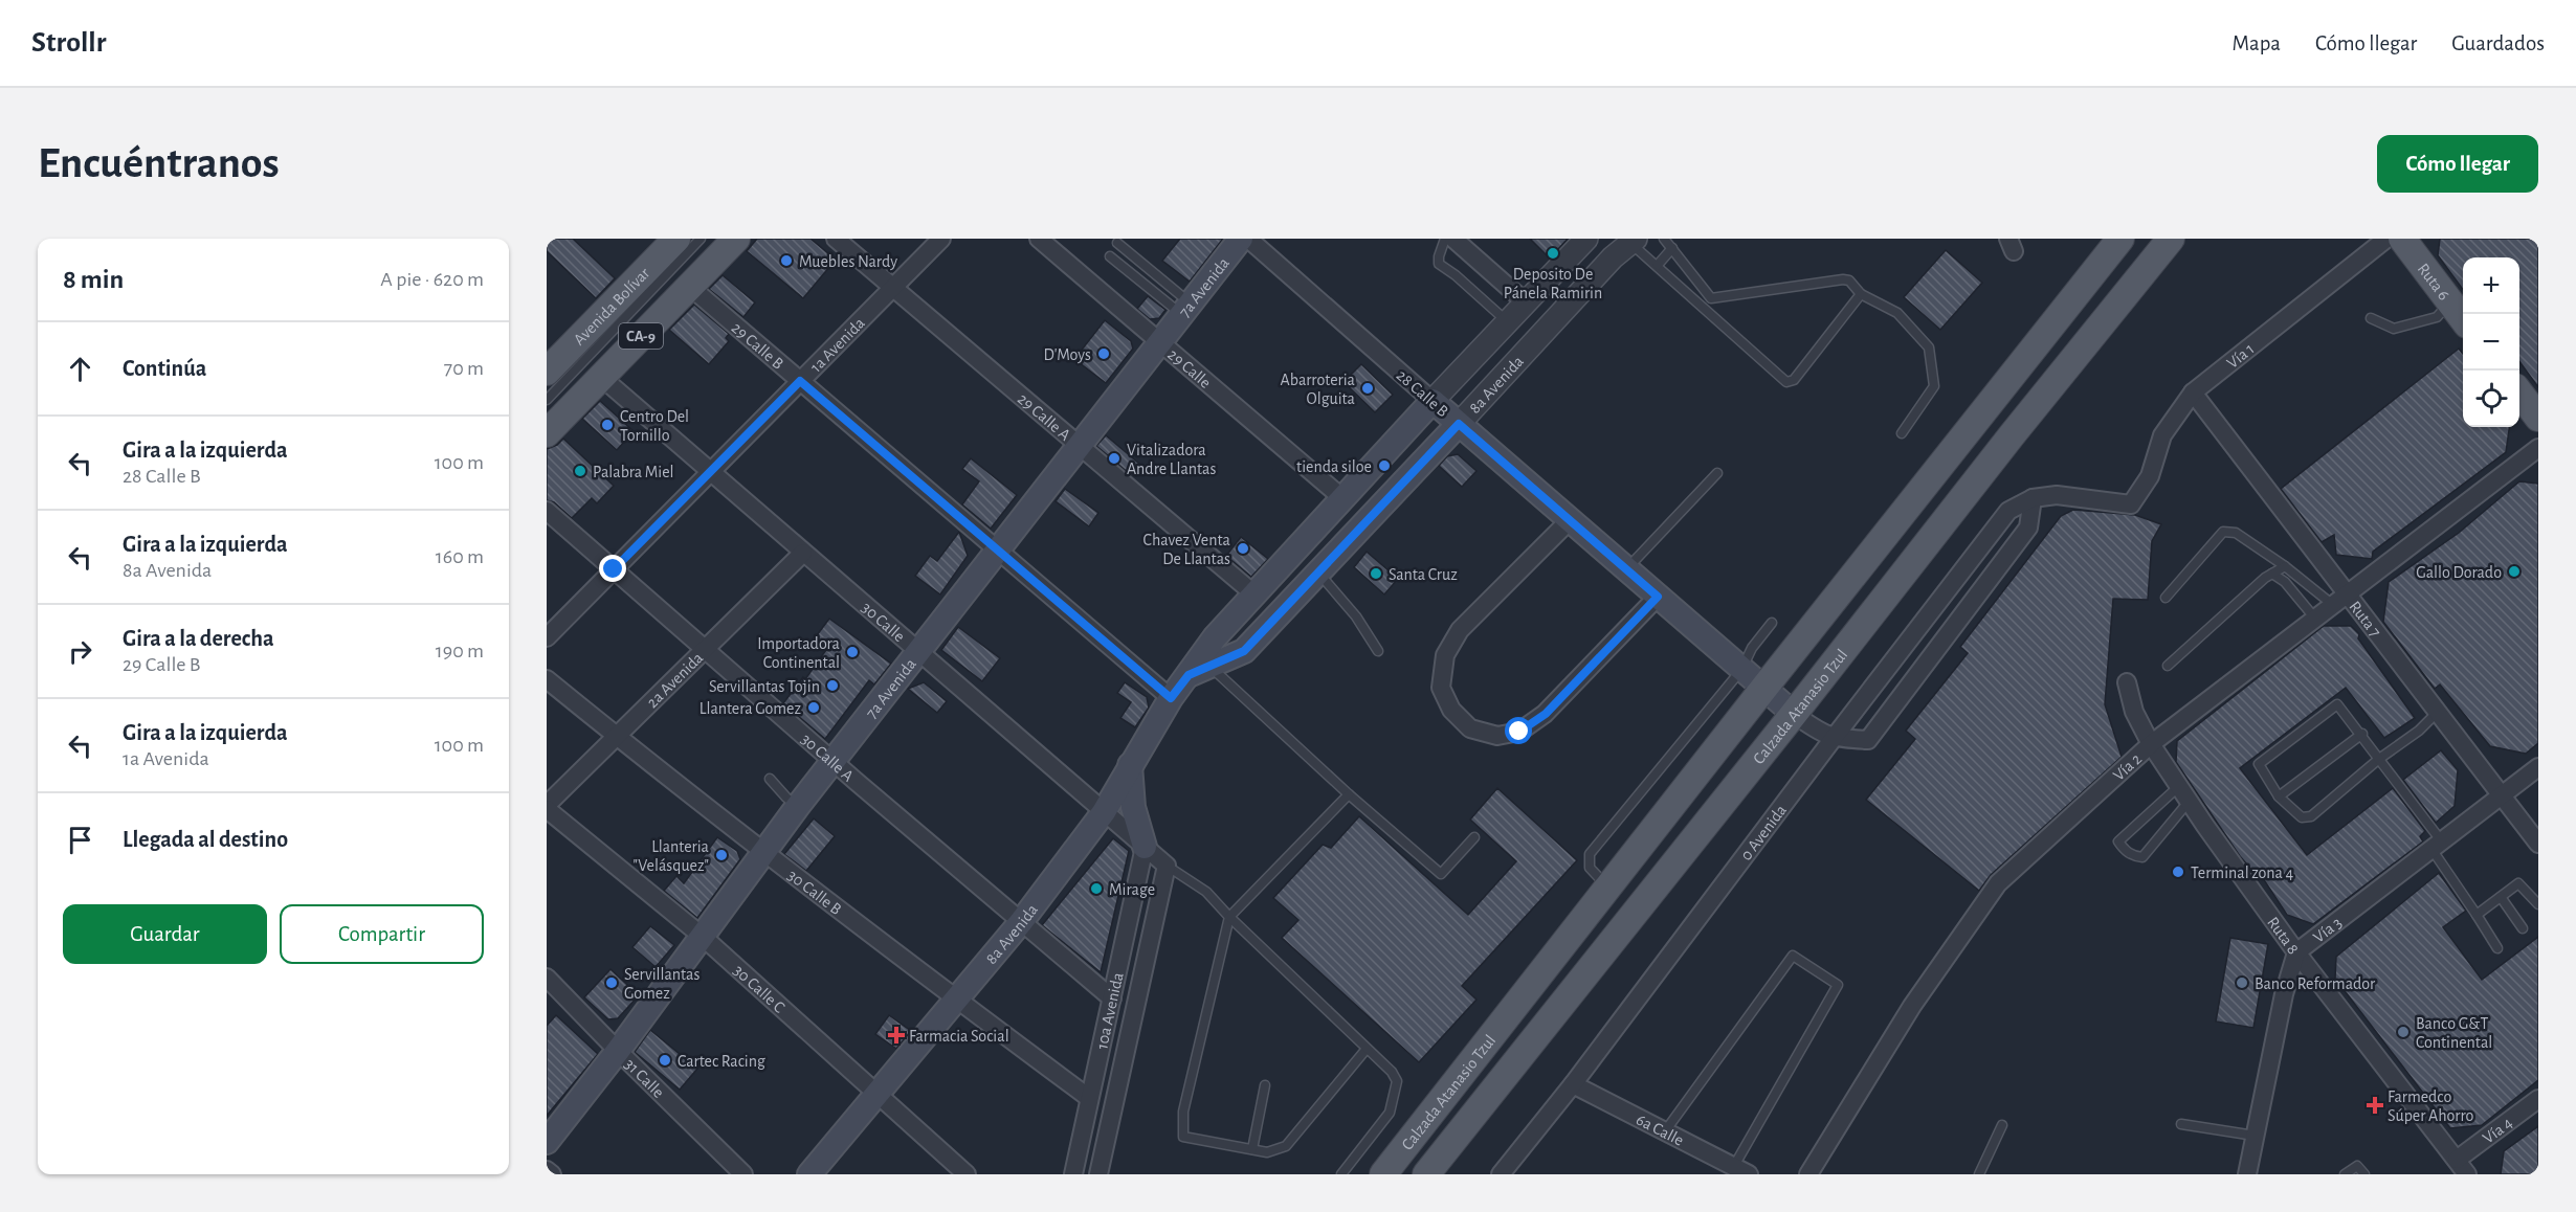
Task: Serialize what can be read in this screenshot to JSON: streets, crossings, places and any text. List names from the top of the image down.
{
  "streets": {
    "main road": [
      "Ruta 6",
      "7a Avenida",
      "Avenida Bolívar",
      "CA-9",
      "8a Avenida",
      "28 Calle B",
      "Calzada Atanasio Tzul"
    ],
    "street": [
      "1a Avenida",
      "29 Calle B",
      "Vía 1",
      "29 Calle",
      "29 Calle A",
      "Ruta 7",
      "30 Calle",
      "2a Avenida",
      "30 Calle A",
      "Vía 2",
      "0 Avenida",
      "30 Calle B",
      "Vía 3",
      "Ruta 8",
      "30 Calle C",
      "10a Avenida",
      "31 Calle",
      "6a Calle",
      "Vía 4"
    ]
  },
  "crossings": [
    ["7a Avenida", "29 Calle B"],
    ["7a Avenida", "29 Calle"],
    ["7a Avenida", "29 Calle A"],
    ["7a Avenida", "30 Calle"],
    ["7a Avenida", "30 Calle A"],
    ["7a Avenida", "30 Calle B"],
    ["7a Avenida", "30 Calle C"],
    ["7a Avenida", "31 Calle"],
    ["CA-9", "29 Calle B"],
    ["CA-9", "30 Calle"],
    ["1a Avenida", "29 Calle B"],
    ["1a Avenida", "29 Calle A"],
    ["1a Avenida", "30 Calle"],
    ["1a Avenida", "30 Calle A"],
    ["29 Calle B", "8a Avenida"],
    ["Vía 1", "Ruta 7"],
    ["Vía 1", "0 Avenida"],
    ["29 Calle", "8a Avenida"],
    ["8a Avenida", "28 Calle B"],
    ["8a Avenida", "29 Calle A"],
    ["8a Avenida", "30 Calle"],
    ["8a Avenida", "30 Calle A"],
    ["8a Avenida", "30 Calle B"],
    ["8a Avenida", "30 Calle C"],
    ["28 Calle B", "Calzada Atanasio Tzul"],
    ["28 Calle B", "0 Avenida"],
    ["Ruta 7", "Vía 2"],
    ["Ruta 7", "Vía 3"],
    ["30 Calle", "2a Avenida"],
    ["30 Calle", "10a Avenida"],
    ["2a Avenida", "30 Calle A"],
    ["2a Avenida", "30 Calle B"],
    ["2a Avenida", "30 Calle C"],
    ["30 Calle A", "10a Avenida"],
    ["Vía 2", "Ruta 8"],
    ["0 Avenida", "6a Calle"],
    ["30 Calle B", "10a Avenida"],
    ["Vía 3", "Ruta 8"],
    ["Ruta 8", "Vía 4"]
  ],
  "places": {
    "other": [
      "Deposito De Pánela Ramirin",
      "Muebles Nardy",
      "D'Moys",
      "Abarroteria Olguita",
      "Centro Del Tornillo",
      "Vitalizadora Andre Llantas",
      "tienda siloe",
      "Palabra Miel",
      "Chavez Venta De Llantas",
      "Gallo Dorado",
      "Santa Cruz",
      "Importadora Continental",
      "Servillantas Tojin",
      "Llantera Gomez",
      "Llanteria \"Velásquez\"",
      "Terminal zona 4",
      "Mirage",
      "Servillantas Gomez",
      "Banco Reformador",
      "Banco G&T Continental",
      "Cartec Racing"
    ],
    "health": ["Farmacia Social", "Farmedco Súper Ahorro"]
  },
  "page": {
    "header": "Strollr",
    "nav": ["Mapa", "Cómo llegar", "Guardados"],
    "buttons": [
      "Cómo llegar",
      ["Guardar", "Compartir"]
    ],
    "title": "Encuéntranos",
    "heading": ["8 min", "A pie · 620 m"],
    "map_buttons": ["+", "−"],
    "list": [
      ["Continúa", "70 m"],
      ["Gira a la izquierda", "28 Calle B", "100 m"],
      ["Gira a la izquierda", "8a Avenida", "160 m"],
      ["Gira a la derecha", "29 Calle B", "190 m"],
      ["Gira a la izquierda", "1a Avenida", "100 m"],
      "Llegada al destino"
    ]
  }
}
